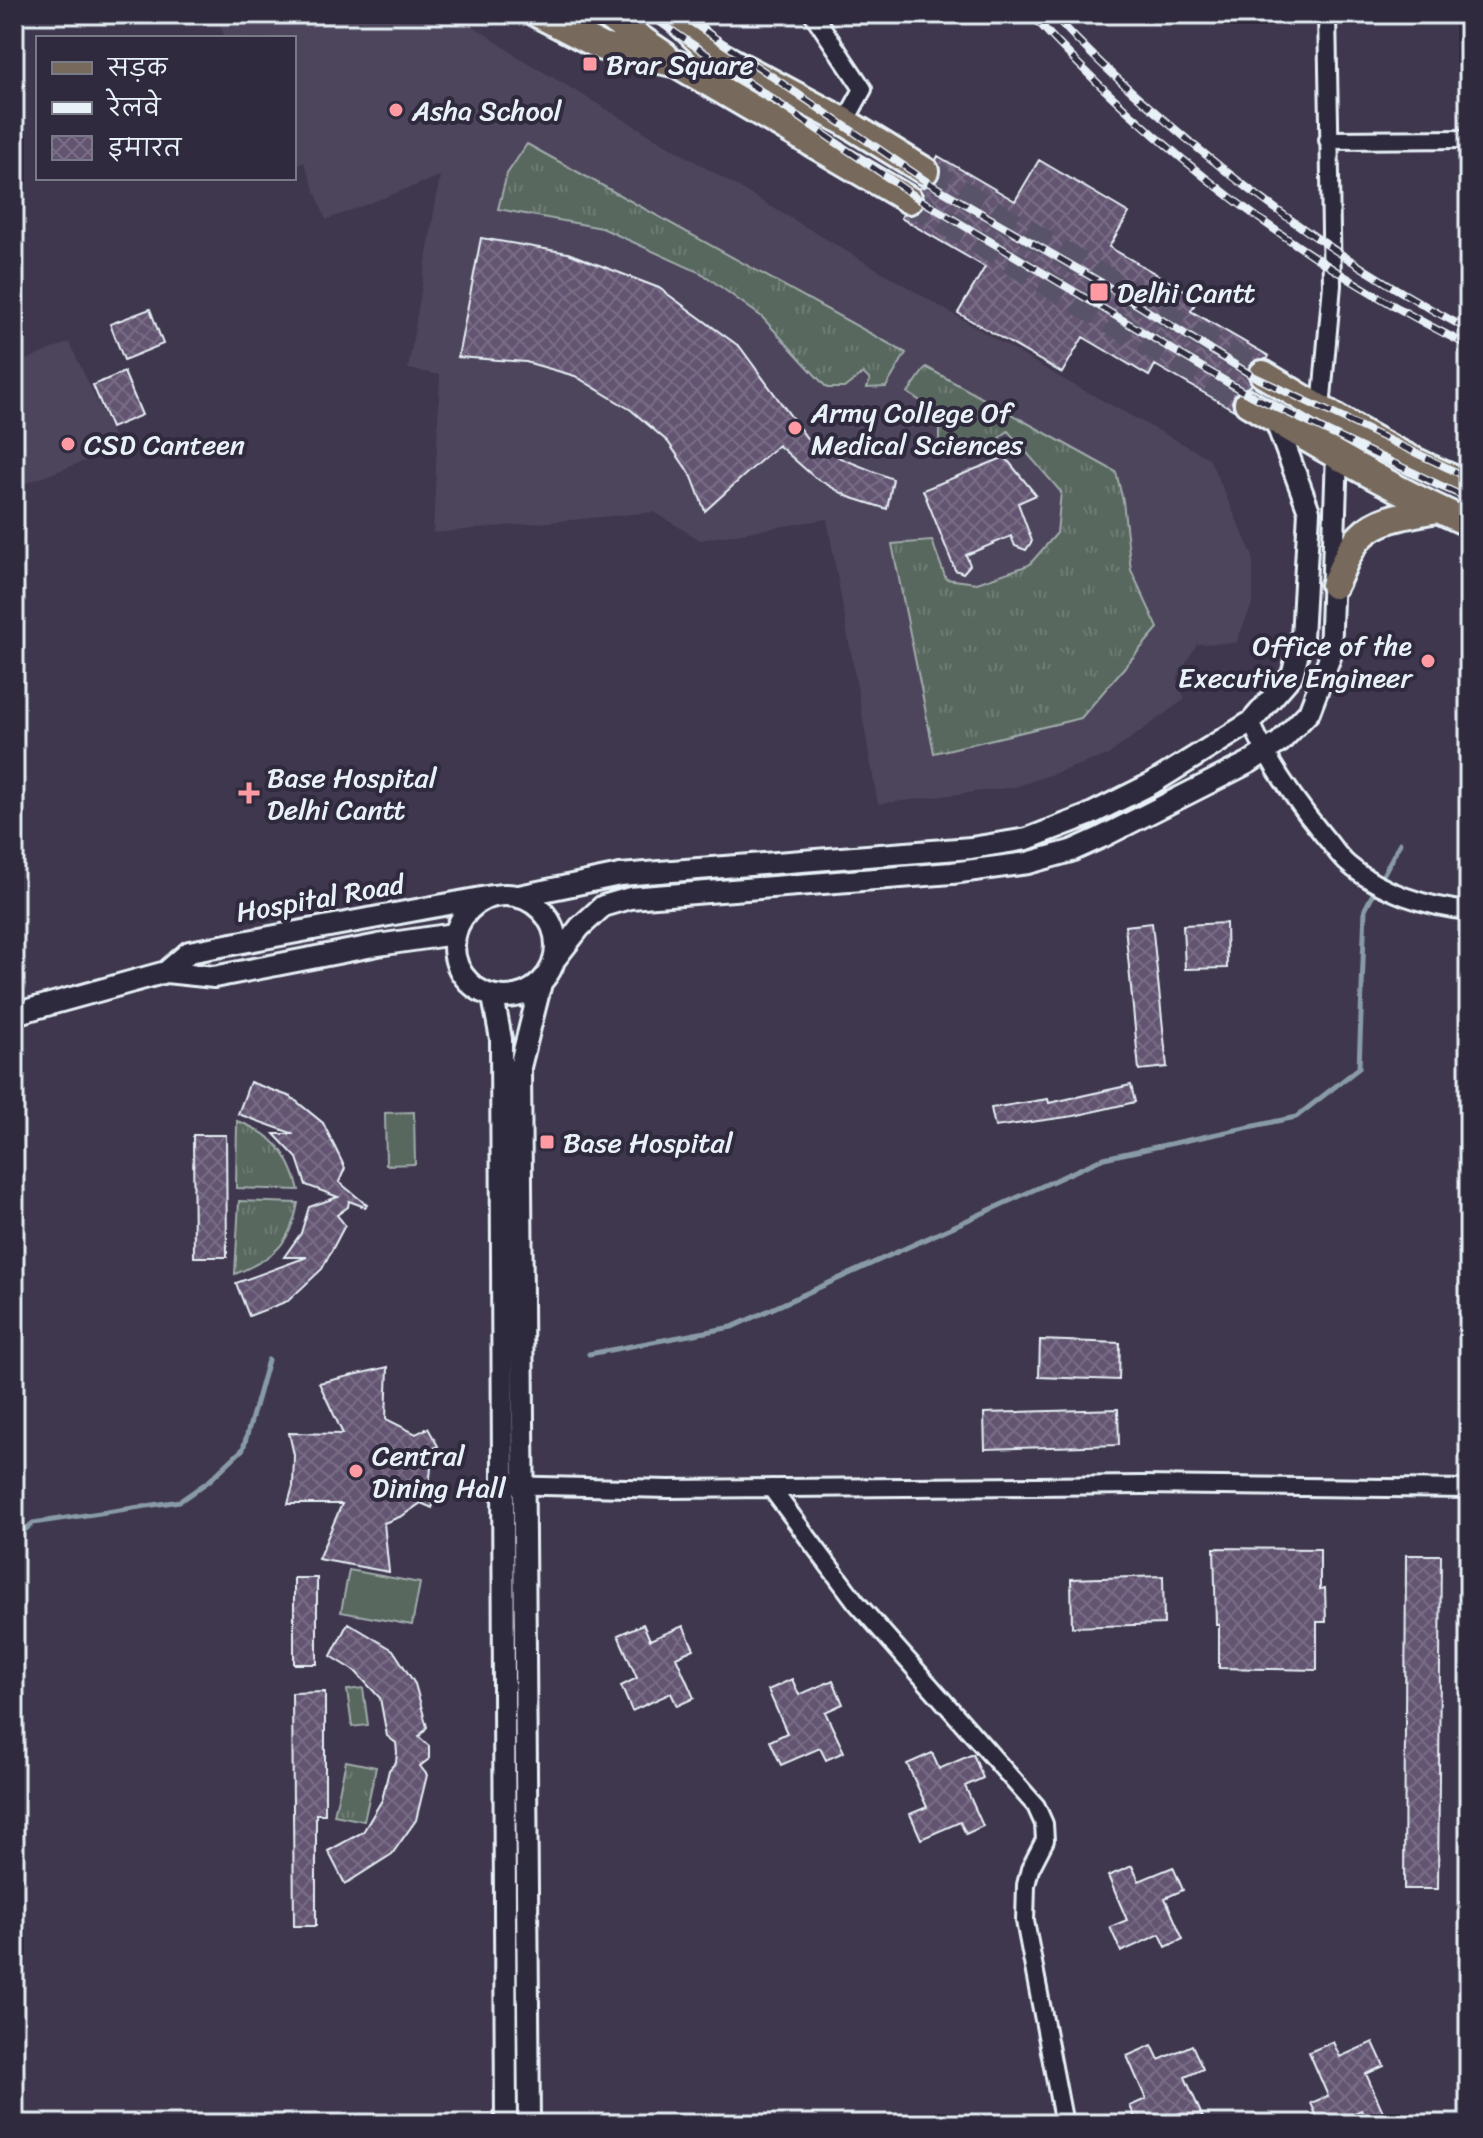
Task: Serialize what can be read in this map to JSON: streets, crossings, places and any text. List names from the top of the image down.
{
  "streets": {
    "street": ["Hospital Road"]
  },
  "places": {
    "transit": ["Brar Square", "Delhi Cantt", "Base Hospital"],
    "other": [
      "Asha School",
      "Army College Of Medical Sciences",
      "CSD Canteen",
      "Office of the Executive Engineer",
      "Central Dining Hall"
    ],
    "health": ["Base Hospital Delhi Cantt"]
  },
  "legend": ["सड़क", "रेलवे", "इमारत"]
}
